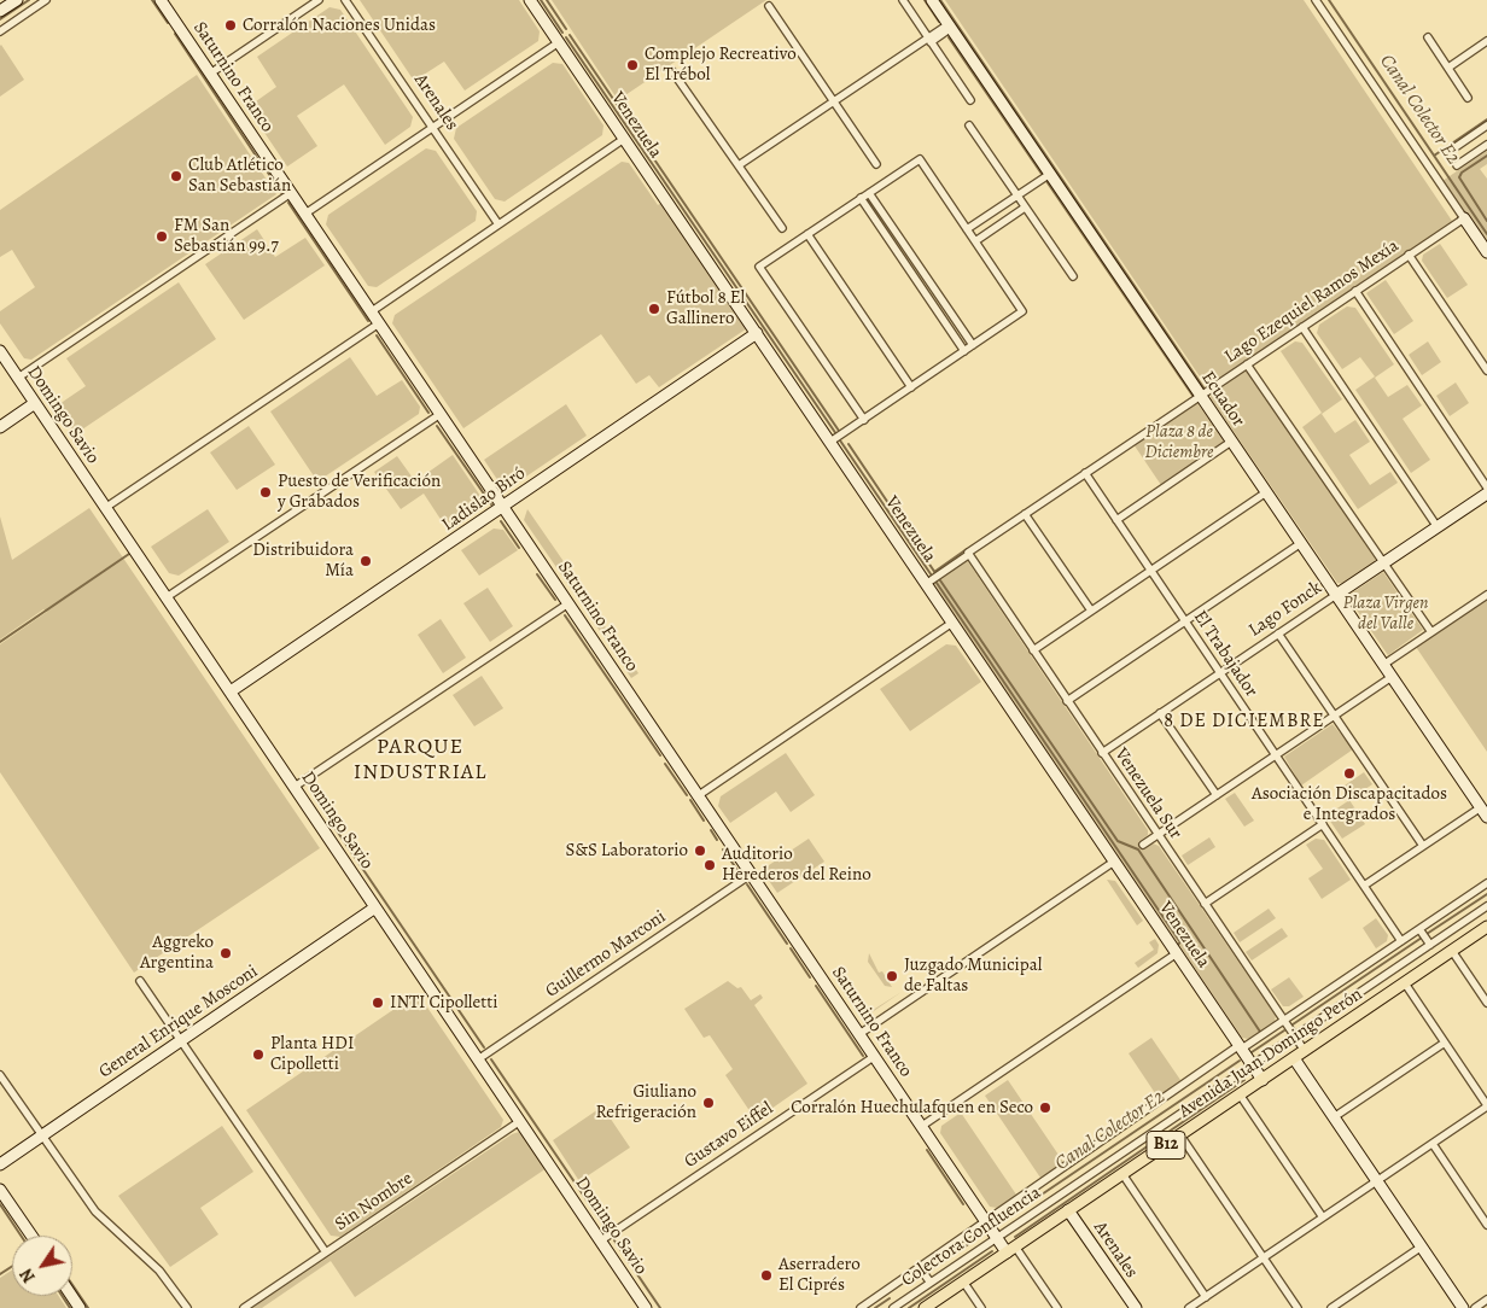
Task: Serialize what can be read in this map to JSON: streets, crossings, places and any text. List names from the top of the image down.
{
  "streets": {
    "main road": ["Avenida Juan Domingo Perón", "B12"],
    "street": [
      "Saturnino Franco",
      "Arenales",
      "Venezuela",
      "Lago Ezequiel Ramos Mexía",
      "Ecuador",
      "Domingo Savio",
      "Ladislao Biró",
      "Lago Fonck",
      "El Trabajador",
      "Venezuela Sur",
      "Guillermo Marconi",
      "General Enrique Mosconi",
      "Gustavo Eiffel",
      "Sin Nombre",
      "Colectora Confluencia"
    ]
  },
  "crossings": [
    ["Saturnino Franco", "Ladislao Biró"],
    ["Saturnino Franco", "Guillermo Marconi"],
    ["Saturnino Franco", "Avenida Juan Domingo Perón"],
    ["Saturnino Franco", "Gustavo Eiffel"],
    ["Saturnino Franco", "Colectora Confluencia"],
    ["Arenales", "Avenida Juan Domingo Perón"],
    ["Venezuela", "Lago Ezequiel Ramos Mexía"],
    ["Venezuela", "Ladislao Biró"],
    ["Venezuela", "Avenida Juan Domingo Perón"],
    ["Venezuela", "Colectora Confluencia"],
    ["Lago Ezequiel Ramos Mexía", "Ecuador"],
    ["Lago Ezequiel Ramos Mexía", "El Trabajador"],
    ["Lago Ezequiel Ramos Mexía", "Venezuela Sur"],
    ["Ecuador", "Lago Fonck"],
    ["Domingo Savio", "Ladislao Biró"],
    ["Domingo Savio", "Guillermo Marconi"],
    ["Domingo Savio", "General Enrique Mosconi"],
    ["Domingo Savio", "Gustavo Eiffel"],
    ["Domingo Savio", "Sin Nombre"],
    ["Lago Fonck", "El Trabajador"],
    ["Lago Fonck", "Venezuela Sur"],
    ["Venezuela Sur", "Avenida Juan Domingo Perón"],
    ["Venezuela Sur", "Colectora Confluencia"]
  ],
  "districts": ["8 DE DICIEMBRE", "PARQUE INDUSTRIAL"],
  "water": ["Canal Colector E2"],
  "parks": ["Plaza 8 de Diciembre", "Plaza Virgen del Valle"],
  "places": [
    "Corralón Naciones Unidas",
    "Complejo Recreativo El Trébol",
    "Club Atlético San Sebastián",
    "FM San Sebastián 99.7",
    "Fútbol 8 El Gallinero",
    "Puesto de Verificación y Grabados",
    "Distribuidora Mía",
    "Asociación Discapacitados e Integrados",
    "S&S Laboratorio",
    "Auditorio Herederos del Reino",
    "Aggreko Argentina",
    "Juzgado Municipal de Faltas",
    "INTI Cipolletti",
    "Planta HDI Cipolletti",
    "Giuliano Refrigeración",
    "Corralón Huechulafquen en Seco",
    "Aserradero El Ciprés"
  ],
  "north": "bottom left"
}
